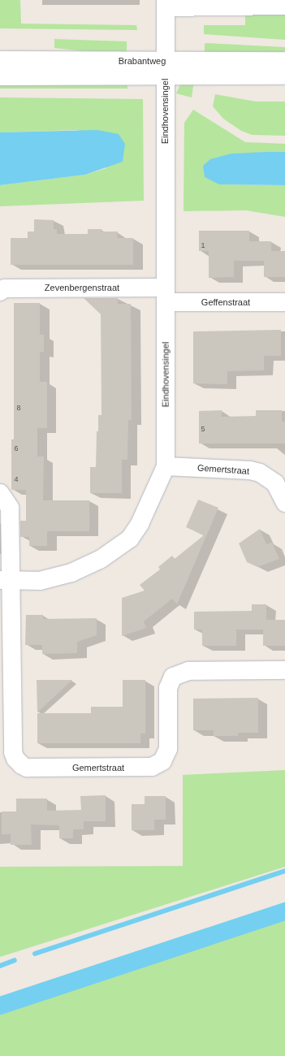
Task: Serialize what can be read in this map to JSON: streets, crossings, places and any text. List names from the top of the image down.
{
  "streets": {
    "street": [
      "Brabantweg",
      "Eindhovensingel",
      "Zevenbergenstraat",
      "Geffenstraat",
      "Gemertstraat"
    ]
  },
  "crossings": [
    ["Brabantweg", "Eindhovensingel"],
    ["Eindhovensingel", "Zevenbergenstraat"],
    ["Eindhovensingel", "Geffenstraat"],
    ["Eindhovensingel", "Gemertstraat"],
    ["Zevenbergenstraat", "Geffenstraat"]
  ],
  "house_numbers": [
    "1",
    "8",
    "5",
    "6",
    "4"
  ]
}
